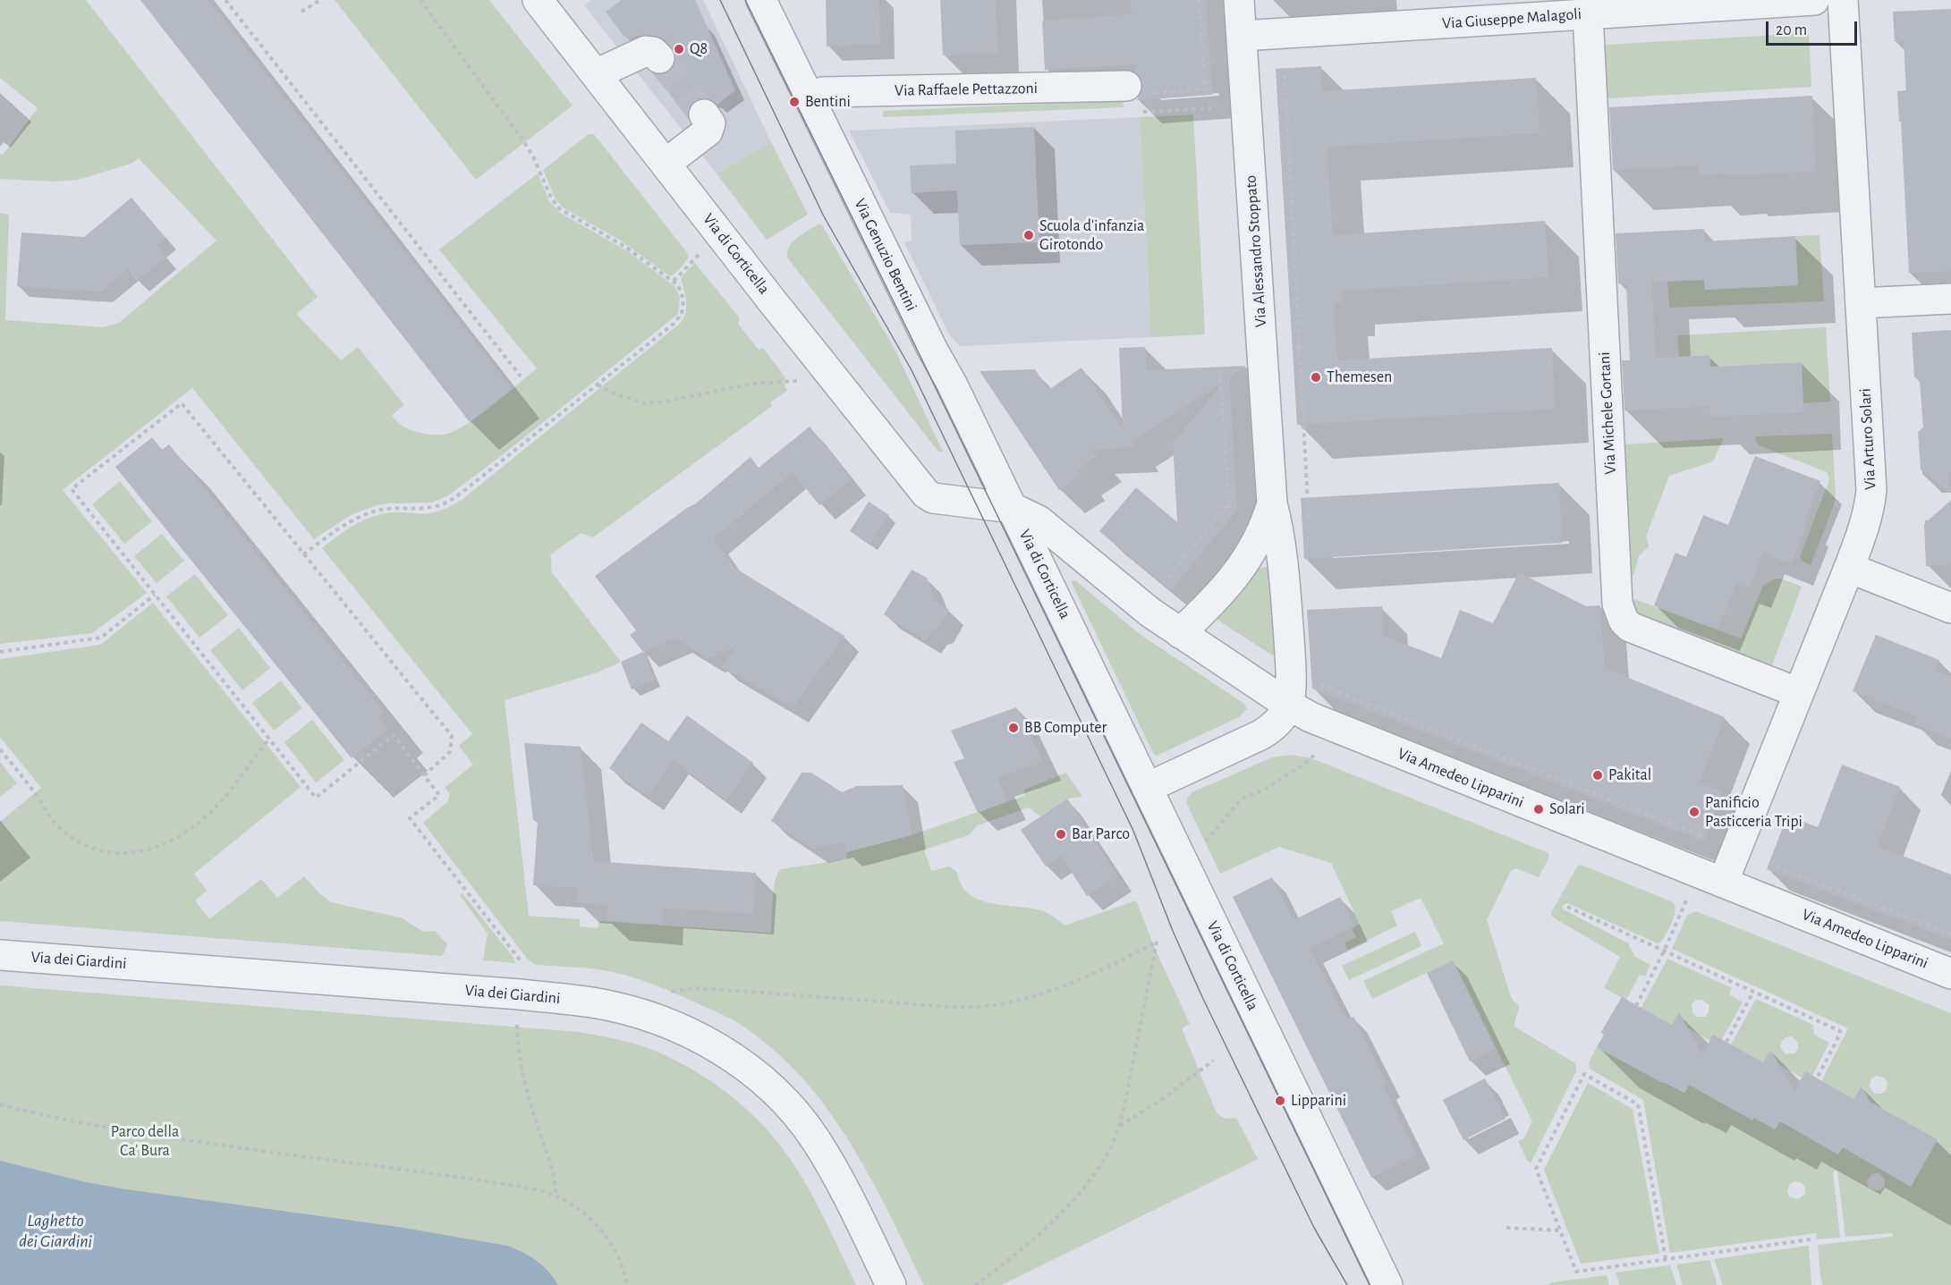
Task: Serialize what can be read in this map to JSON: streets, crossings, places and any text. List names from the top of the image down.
{
  "streets": {
    "street": [
      "Via Giuseppe Malagoli",
      "Via Raffaele Pettazzoni",
      "Via Alessandro Stoppato",
      "Via di Corticella",
      "Via Genuzio Bentini",
      "Via Michele Gortani",
      "Via Arturo Solari",
      "Via Amedeo Lipparini",
      "Via dei Giardini"
    ]
  },
  "crossings": [
    ["Via Giuseppe Malagoli", "Via Alessandro Stoppato"],
    ["Via Giuseppe Malagoli", "Via Michele Gortani"],
    ["Via Raffaele Pettazzoni", "Via Genuzio Bentini"],
    ["Via Alessandro Stoppato", "Via Amedeo Lipparini"],
    ["Via di Corticella", "Via Genuzio Bentini"],
    ["Via di Corticella", "Via Amedeo Lipparini"],
    ["Via Genuzio Bentini", "Via Amedeo Lipparini"],
    ["Via Michele Gortani", "Via Arturo Solari"],
    ["Via Arturo Solari", "Via Amedeo Lipparini"]
  ],
  "water": ["Laghetto dei Giardini"],
  "parks": ["Parco della Ca' Bura"],
  "places": [
    "Q8",
    "Bentini",
    "Scuola d'infanzia Girotondo",
    "Themesen",
    "BB Computer",
    "Pakital",
    "Solari",
    "Panificio Pasticceria Tripi",
    "Bar Parco",
    "Lipparini"
  ],
  "scale_bar": "20 m"
}
